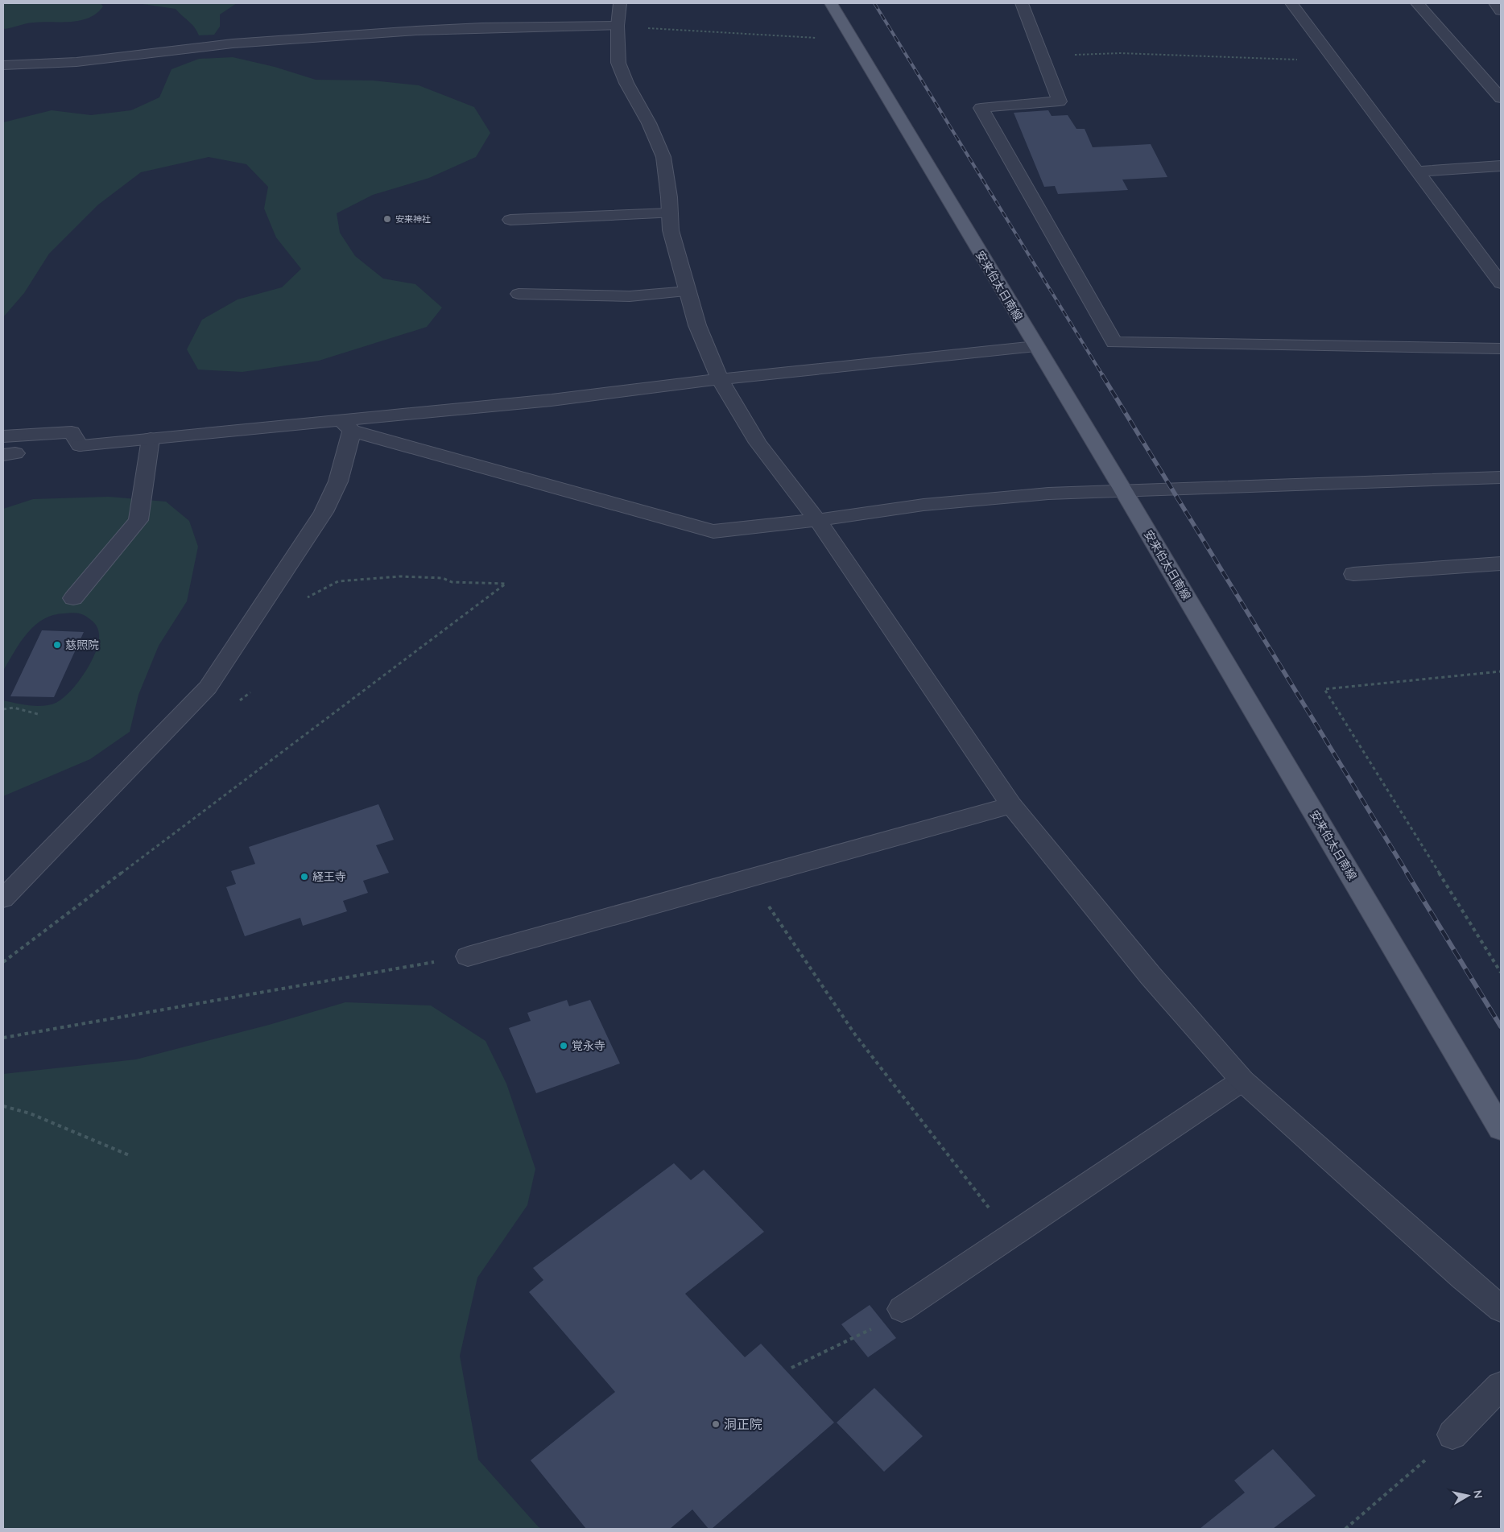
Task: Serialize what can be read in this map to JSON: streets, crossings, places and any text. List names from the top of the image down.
{
  "streets": {
    "main road": ["安来伯太日南線"]
  },
  "places": [
    "安来神社",
    "慈照院",
    "経王寺",
    "覚永寺",
    "洞正院"
  ],
  "north": "right"
}
